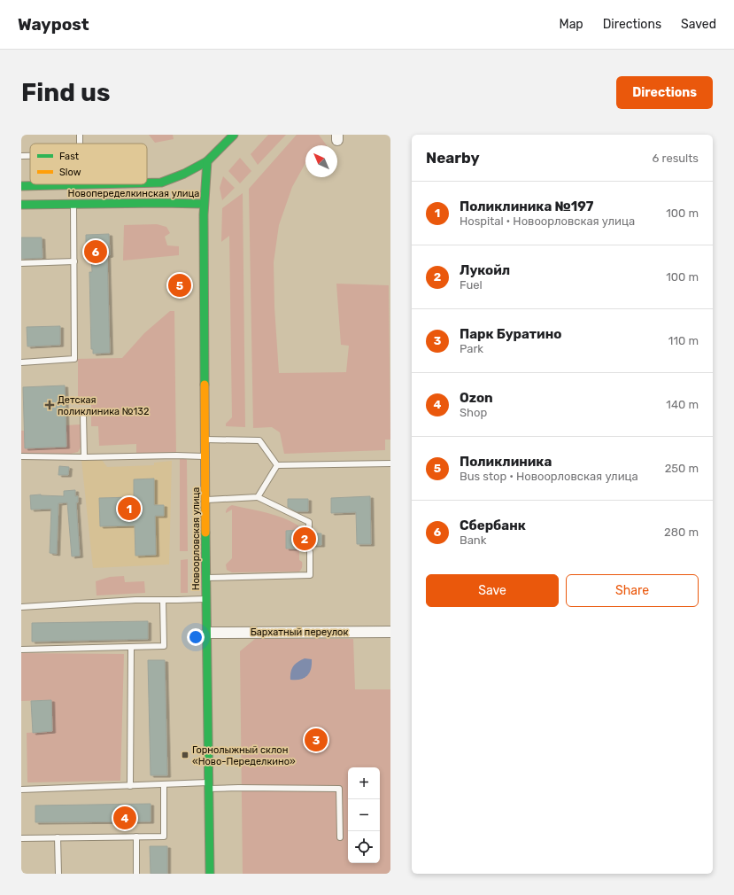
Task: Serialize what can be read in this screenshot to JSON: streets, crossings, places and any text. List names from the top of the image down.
{
  "streets": {
    "street": ["Новопеределкинская улица", "Новоорловская улица", "Бархатный переулок"]
  },
  "crossings": [
    ["Новопеределкинская улица", "Новоорловская улица"],
    ["Новоорловская улица", "Бархатный переулок"]
  ],
  "places": {
    "health": ["Детская поликлиника №132"],
    "transit": ["Горнолыжный склон «Ново-Переделкино»"]
  },
  "legend": ["Fast", "Slow"],
  "north": "top left",
  "page": {
    "header": "Waypost",
    "nav": ["Map", "Directions", "Saved"],
    "buttons": [
      "Directions",
      ["Save", "Share"]
    ],
    "title": "Find us",
    "heading": ["Nearby", "6 results"],
    "list": [
      {
        "mark": "1",
        "name": "Поликлиника №197",
        "note": "Hospital · Новоорловская улица",
        "value": "100 m"
      },
      {
        "mark": "2",
        "name": "Лукойл",
        "note": "Fuel",
        "value": "100 m"
      },
      {
        "mark": "3",
        "name": "Парк Буратино",
        "note": "Park",
        "value": "110 m"
      },
      {
        "mark": "4",
        "name": "Ozon",
        "note": "Shop",
        "value": "140 m"
      },
      {
        "mark": "5",
        "name": "Поликлиника",
        "note": "Bus stop · Новоорловская улица",
        "value": "250 m"
      },
      {
        "mark": "6",
        "name": "Сбербанк",
        "note": "Bank",
        "value": "280 m"
      }
    ],
    "pins": [
      "6",
      "5",
      "1",
      "2",
      "3",
      "4"
    ],
    "map_buttons": ["+", "−"]
  }
}
